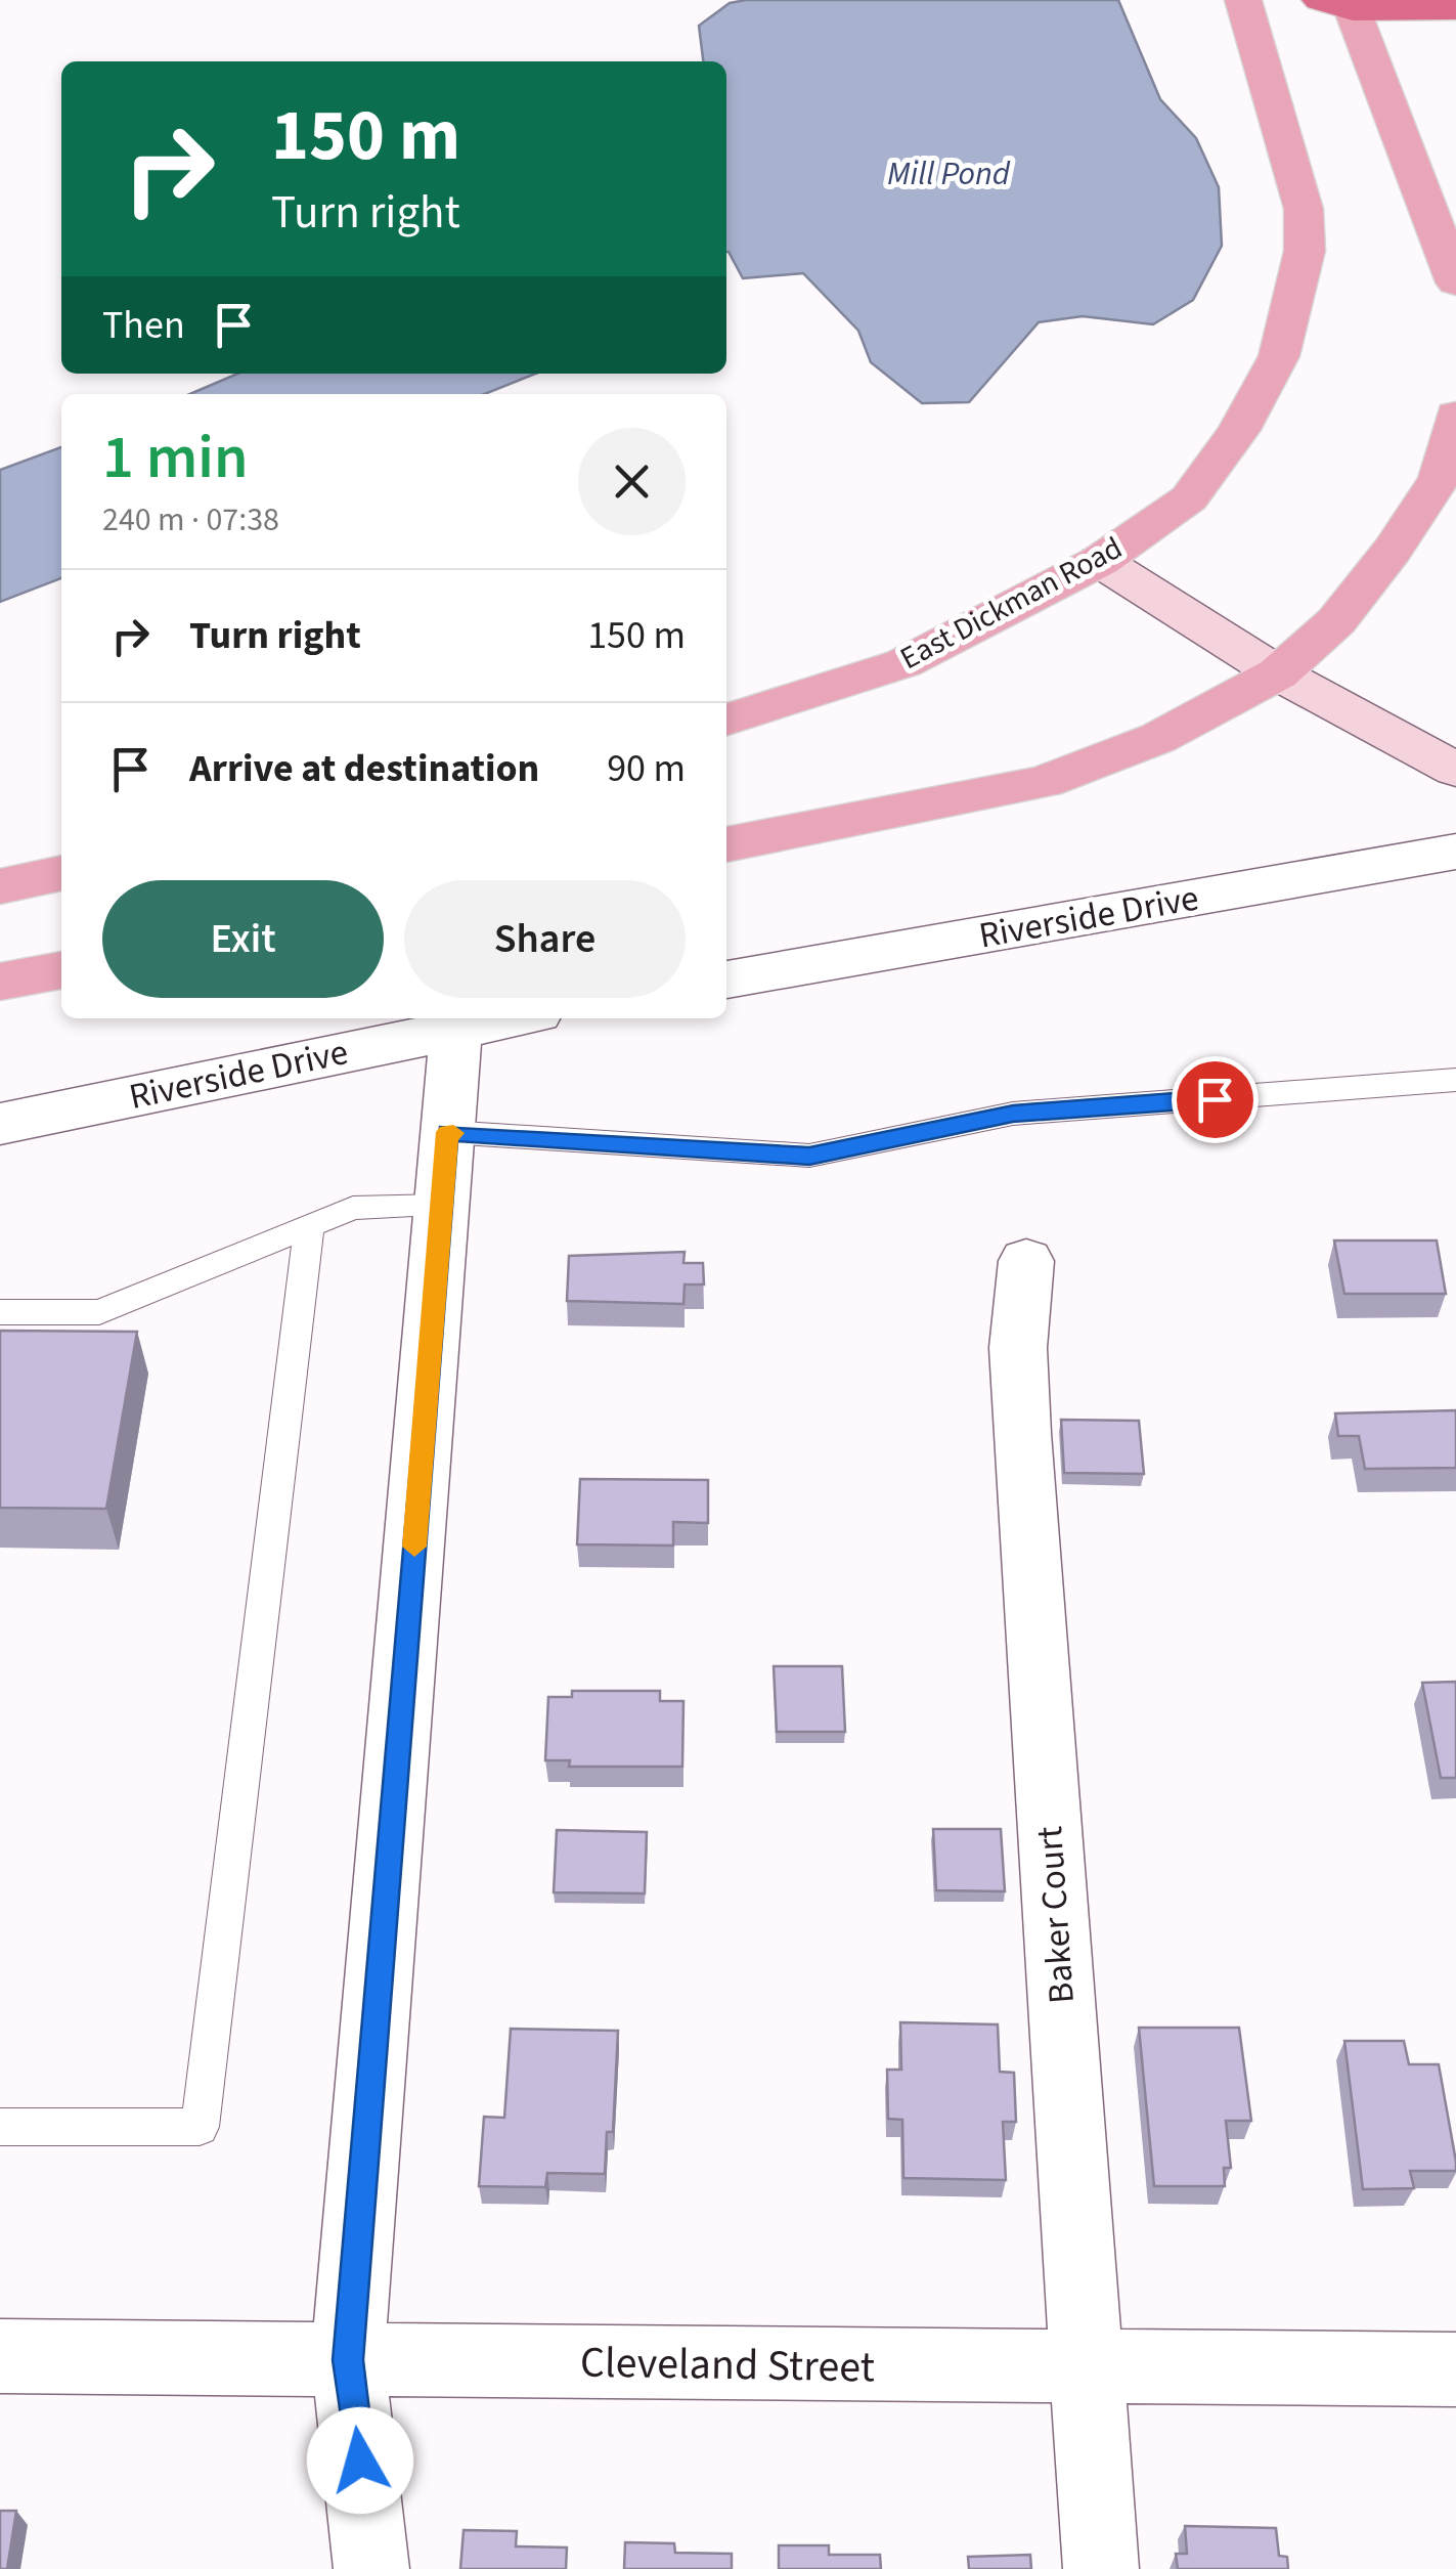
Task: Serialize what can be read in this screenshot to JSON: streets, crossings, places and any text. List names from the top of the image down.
{
  "streets": {
    "main road": ["East Dickman Road"],
    "street": ["Riverside Drive", "Baker Court", "Cleveland Street"]
  },
  "crossings": [
    ["Baker Court", "Cleveland Street"]
  ],
  "water": ["Mill Pond"],
  "page": {
    "turn": ["150 m", "Turn right"],
    "then": "Then",
    "heading": ["1 min", "240 m · 07:38"],
    "list": [
      {
        "name": "Turn right",
        "value": "150 m"
      },
      {
        "name": "Arrive at destination",
        "value": "90 m"
      }
    ],
    "buttons": ["Exit", "Share"]
  }
}
